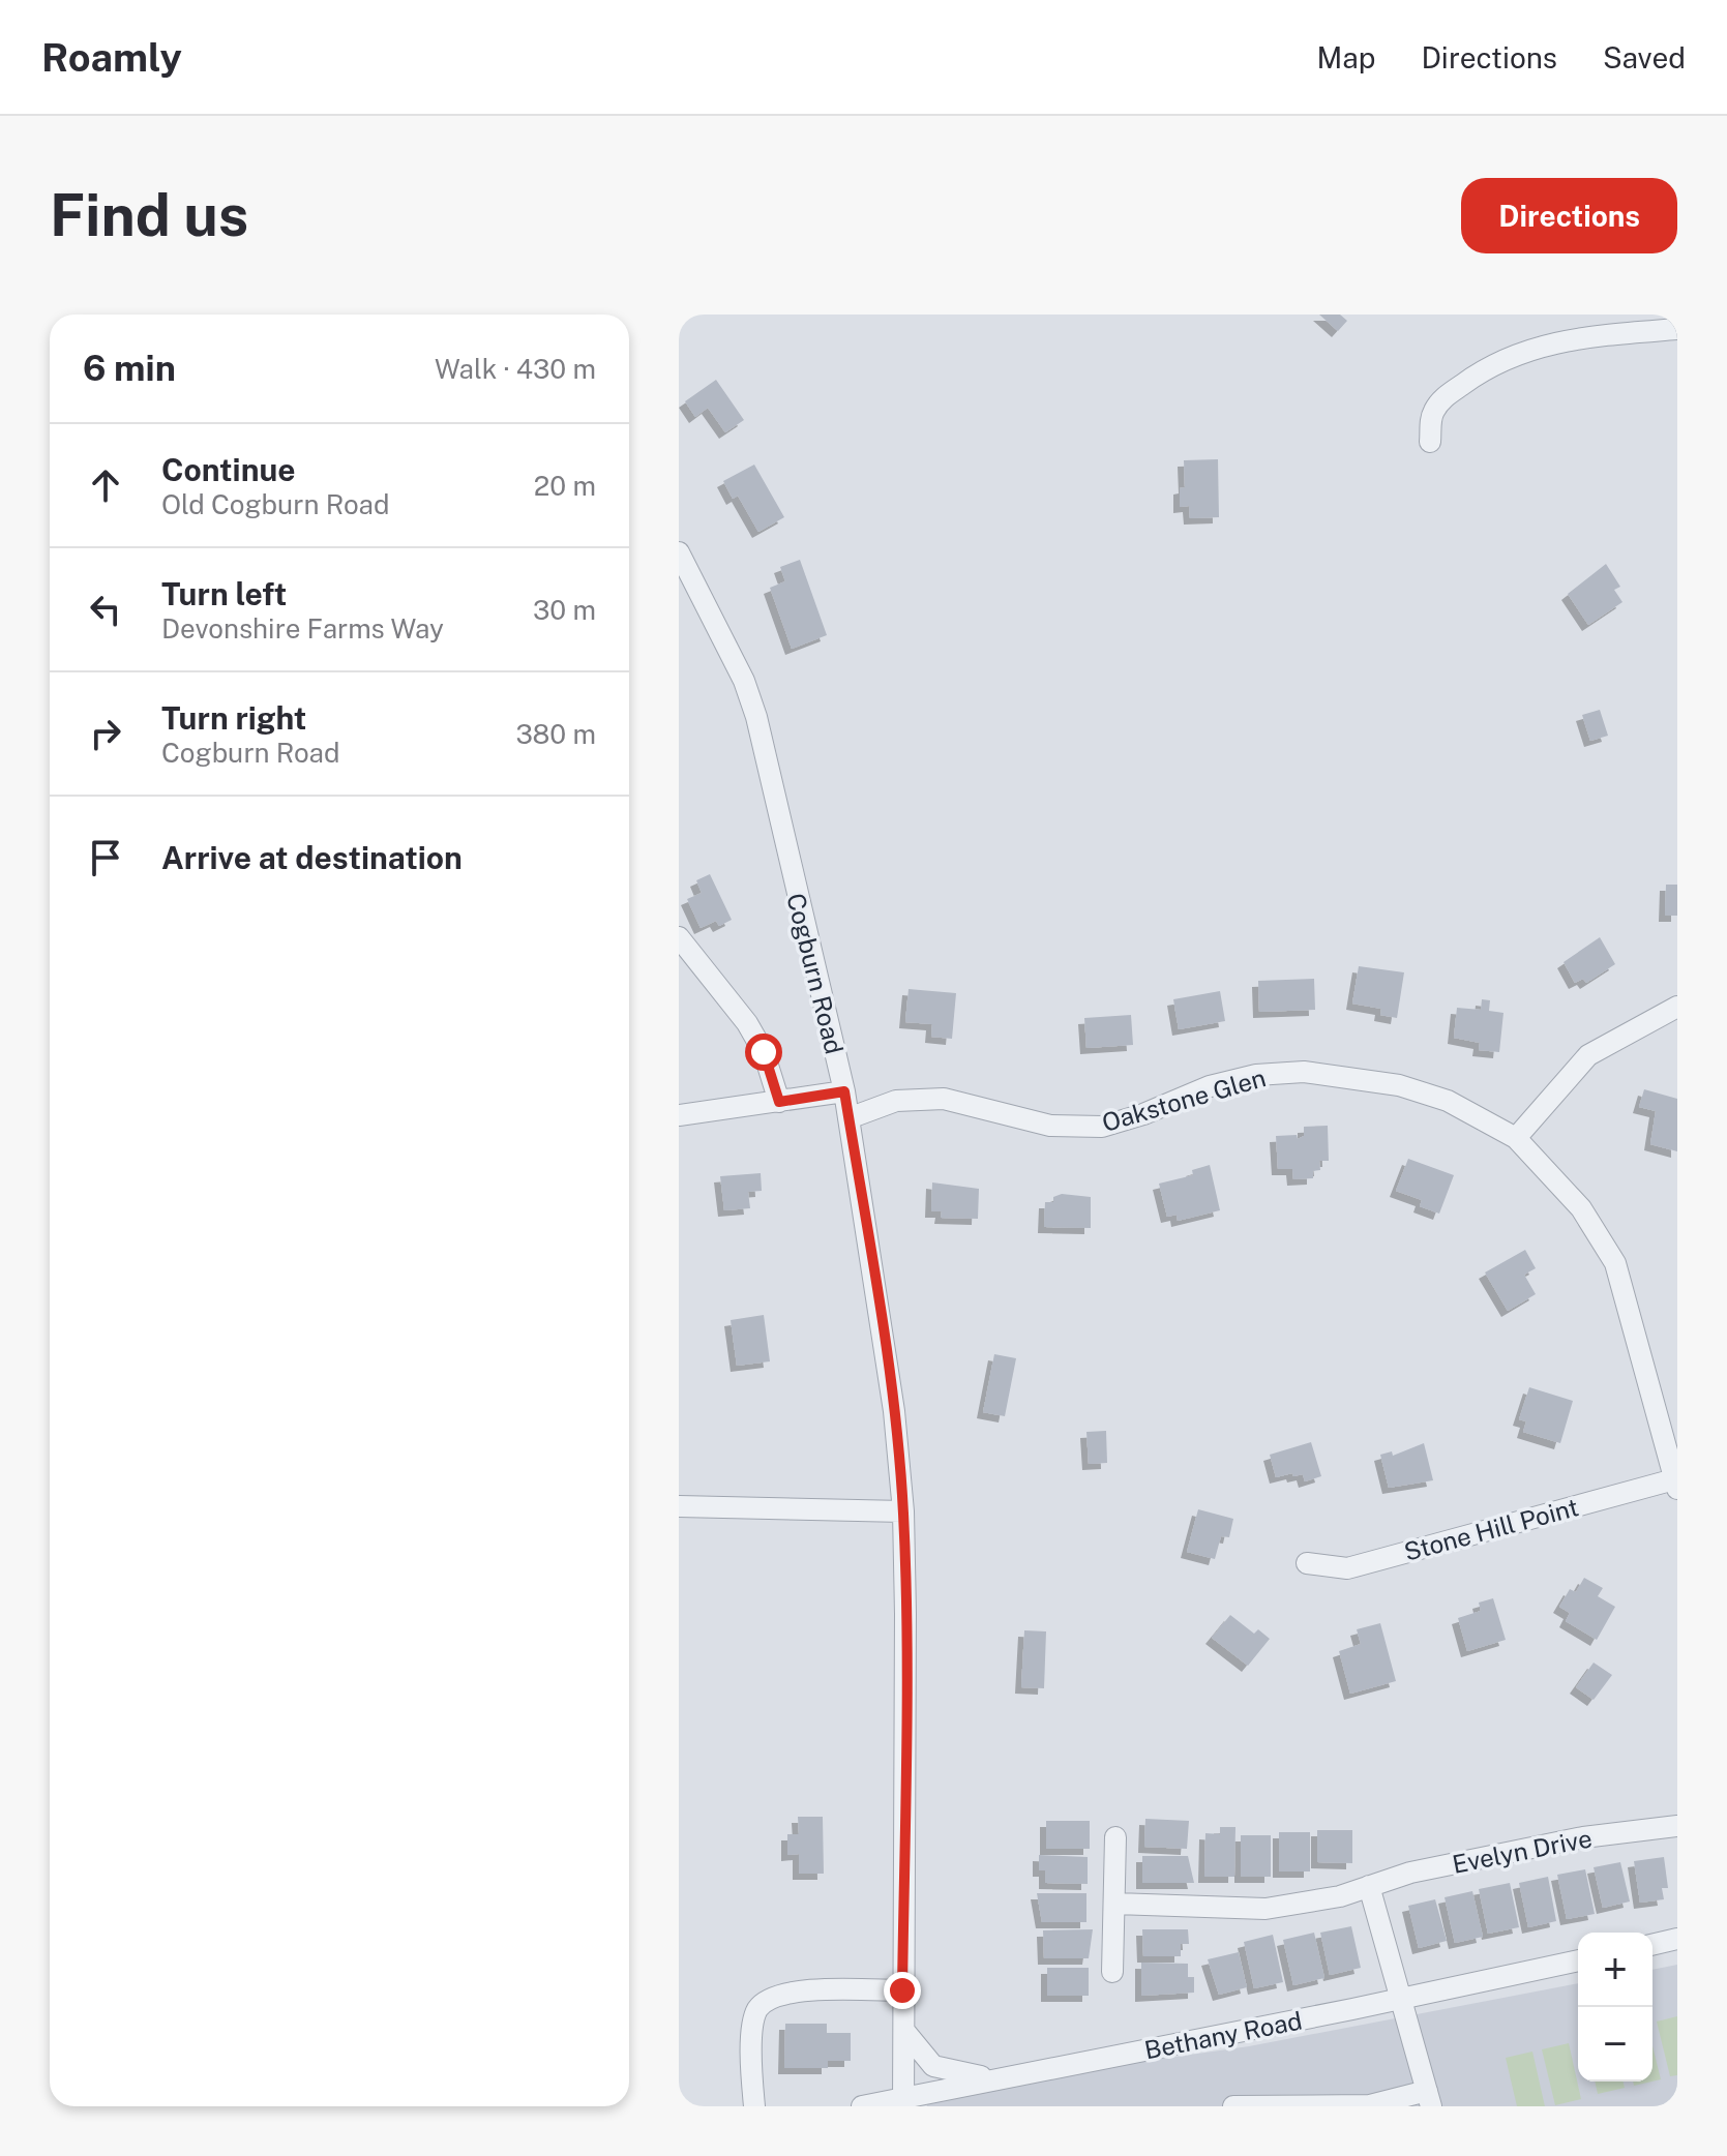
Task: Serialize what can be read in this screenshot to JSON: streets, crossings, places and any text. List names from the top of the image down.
{
  "streets": {
    "street": [
      "Cogburn Road",
      "Oakstone Glen",
      "Stone Hill Point",
      "Evelyn Drive",
      "Bethany Road"
    ]
  },
  "crossings": [
    ["Cogburn Road", "Oakstone Glen"],
    ["Cogburn Road", "Bethany Road"],
    ["Oakstone Glen", "Stone Hill Point"]
  ],
  "page": {
    "header": "Roamly",
    "nav": ["Map", "Directions", "Saved"],
    "buttons": "Directions",
    "title": "Find us",
    "heading": ["6 min", "Walk · 430 m"],
    "list": [
      ["Continue", "Old Cogburn Road", "20 m"],
      ["Turn left", "Devonshire Farms Way", "30 m"],
      ["Turn right", "Cogburn Road", "380 m"],
      "Arrive at destination"
    ],
    "map_buttons": ["+", "−"]
  }
}
